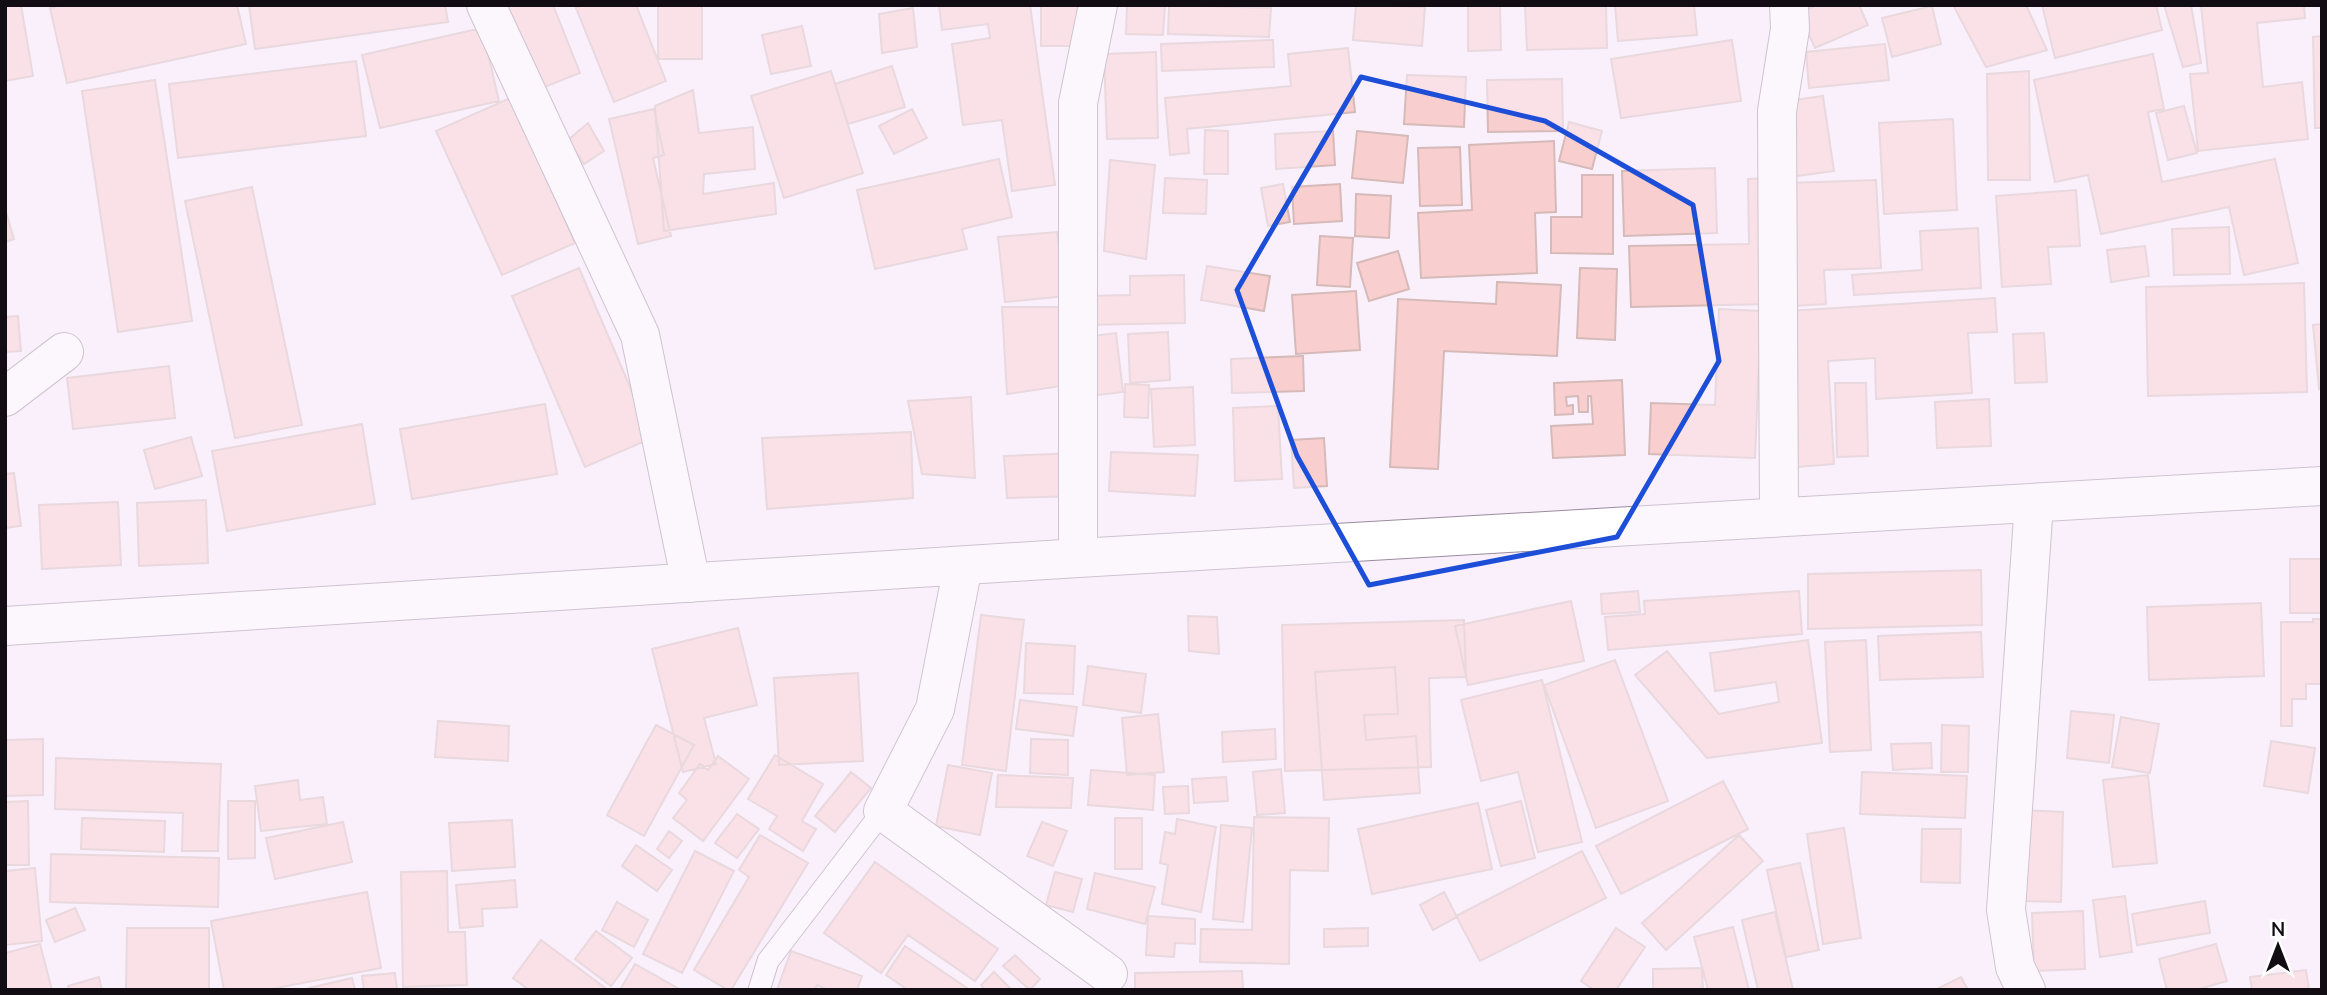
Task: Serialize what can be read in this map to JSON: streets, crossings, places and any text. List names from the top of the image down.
{
  "north": "top"
}
